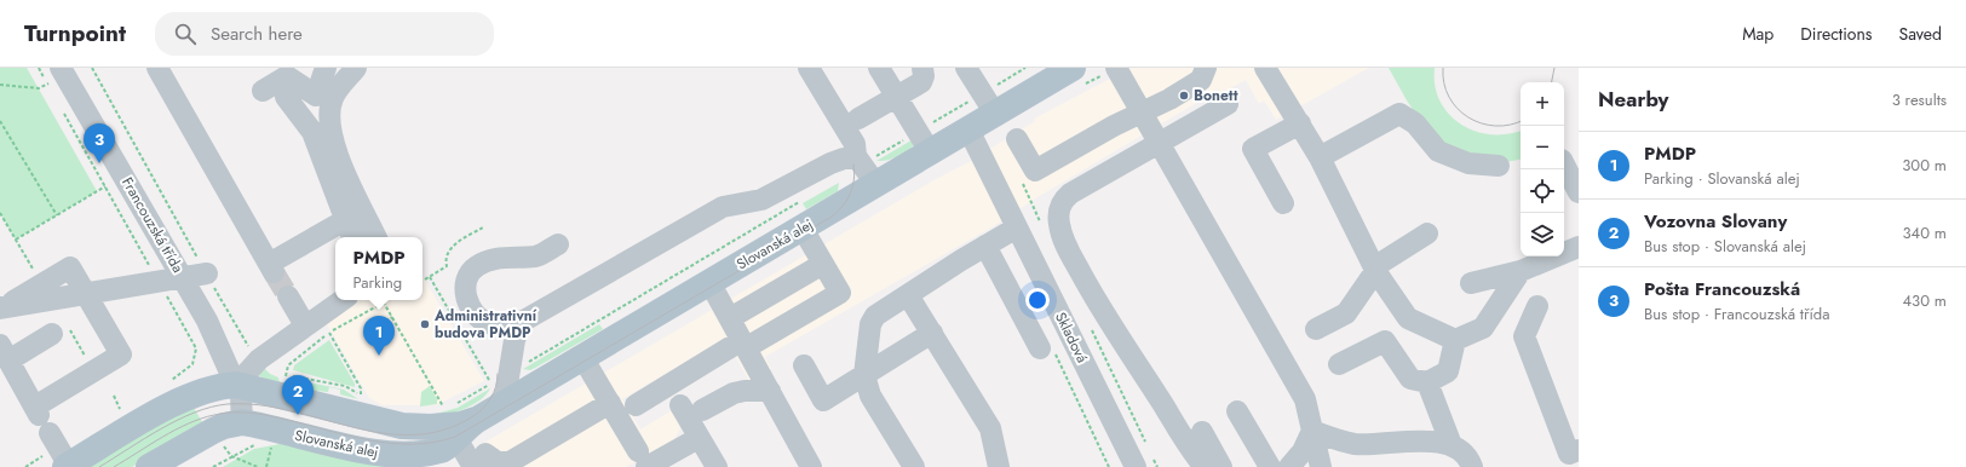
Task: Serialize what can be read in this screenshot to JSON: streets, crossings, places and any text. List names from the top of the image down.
{
  "streets": {
    "main road": ["Slovanská alej"],
    "street": ["Francouzská třída", "Skladová"]
  },
  "crossings": [
    ["Francouzská třída", "Slovanská alej"],
    ["Slovanská alej", "Skladová"]
  ],
  "places": ["Bonett", "Administrativní budova PMDP"],
  "page": {
    "header": "Turnpoint",
    "search": "Search here",
    "nav": ["Map", "Directions", "Saved"],
    "heading": ["Nearby", "3 results"],
    "map_buttons": ["+", "−"],
    "pins": ["3", "1", "2"],
    "list": [
      {
        "mark": "1",
        "name": "PMDP",
        "note": "Parking · Slovanská alej",
        "value": "300 m"
      },
      {
        "mark": "2",
        "name": "Vozovna Slovany",
        "note": "Bus stop · Slovanská alej",
        "value": "340 m"
      },
      {
        "mark": "3",
        "name": "Pošta Francouzská",
        "note": "Bus stop · Francouzská třída",
        "value": "430 m"
      }
    ],
    "popup": ["PMDP", "Parking"]
  }
}
